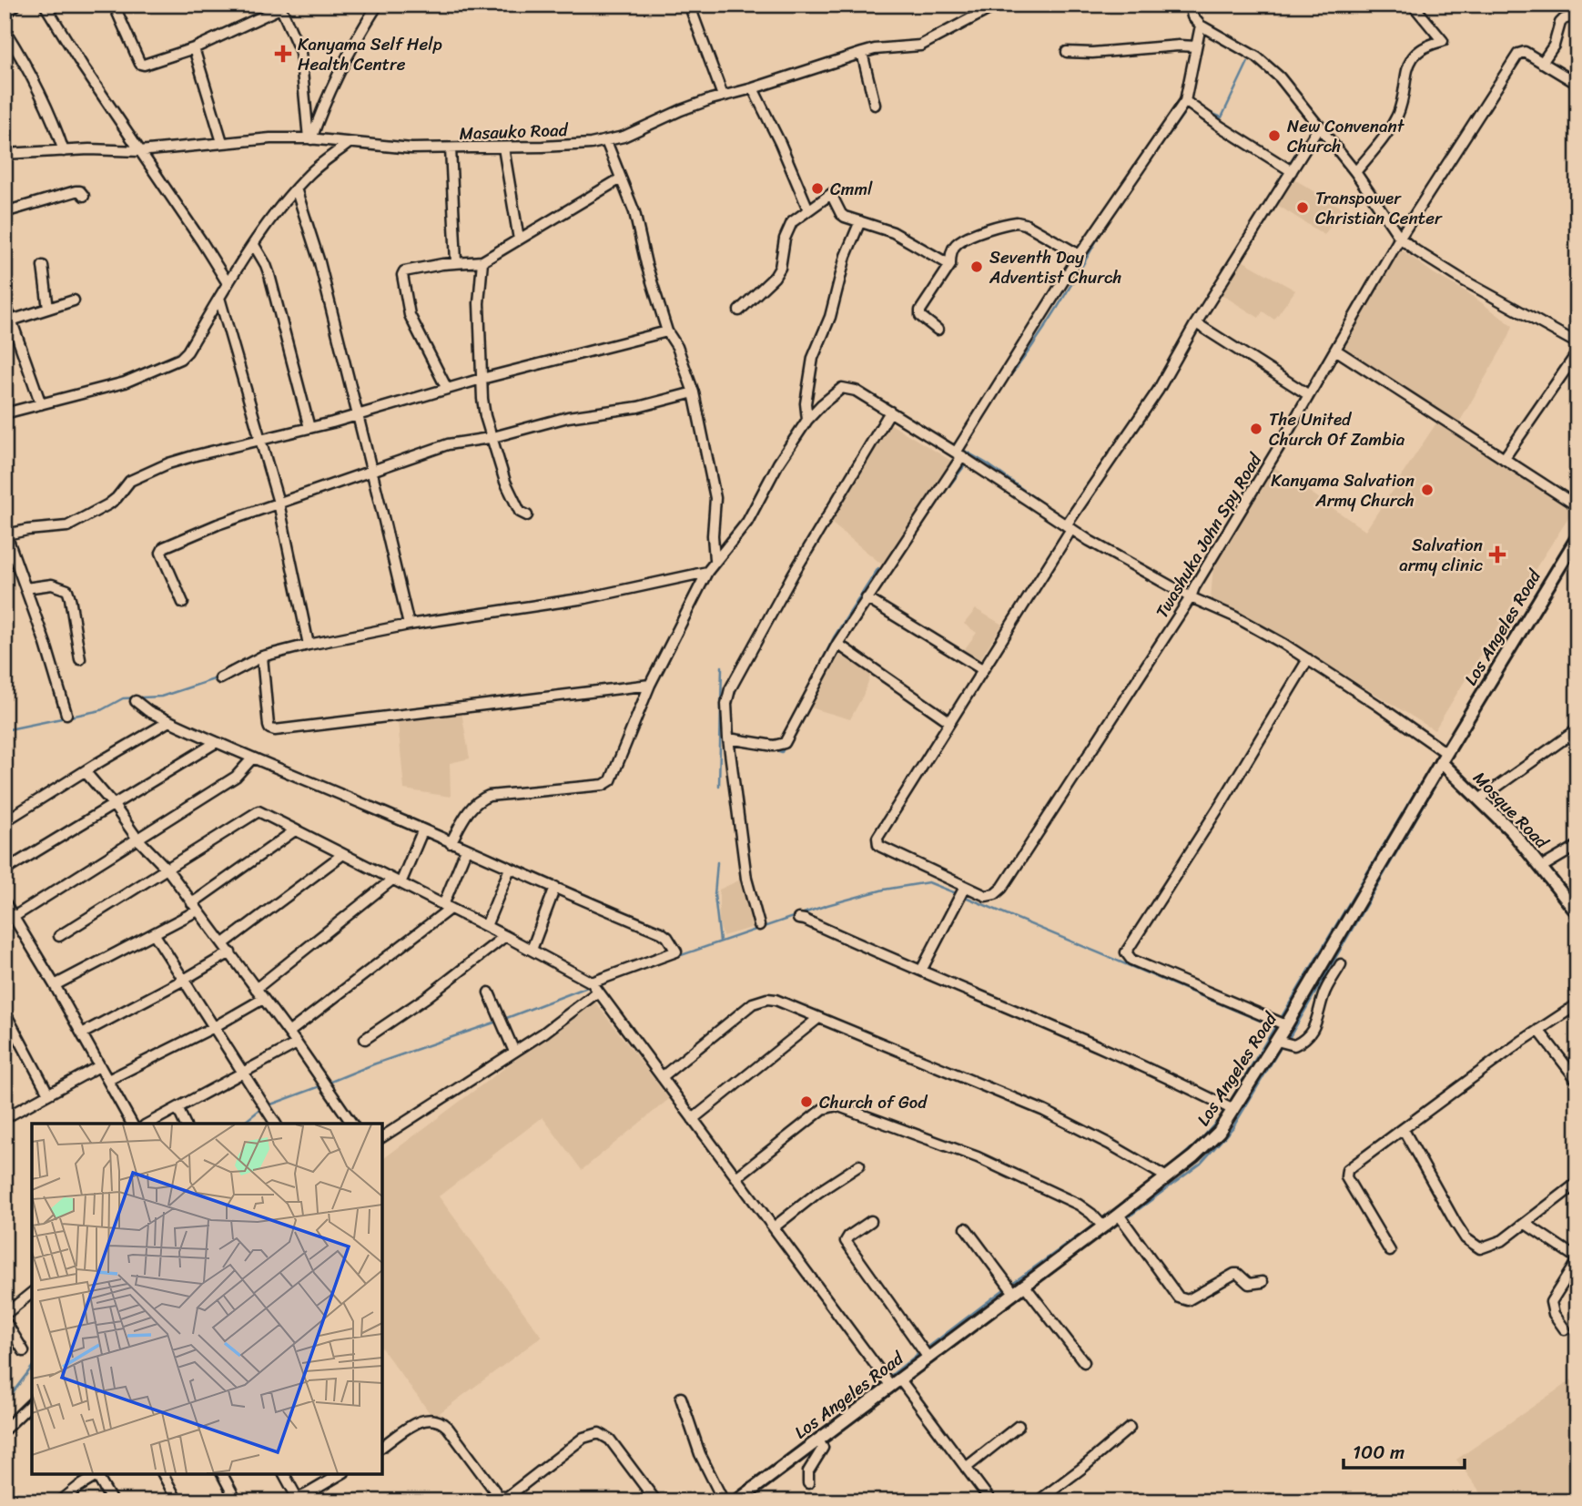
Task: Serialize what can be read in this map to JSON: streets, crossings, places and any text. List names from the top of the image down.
{
  "streets": {
    "main road": ["Los Angeles Road", "Mosque Road"],
    "street": ["Masauko Road", "Twashuka John Spy Road"]
  },
  "crossings": [
    ["Los Angeles Road", "Mosque Road"]
  ],
  "places": {
    "health": ["Kanyama Self Help Health Centre", "Salvation army clinic"],
    "other": [
      "New Convenant Church",
      "Cmml",
      "Transpower Christian Center",
      "Seventh Day Adventist Church",
      "The United Church Of Zambia",
      "Kanyama Salvation Army Church",
      "Church of God"
    ]
  },
  "scale_bar": "100 m"
}
